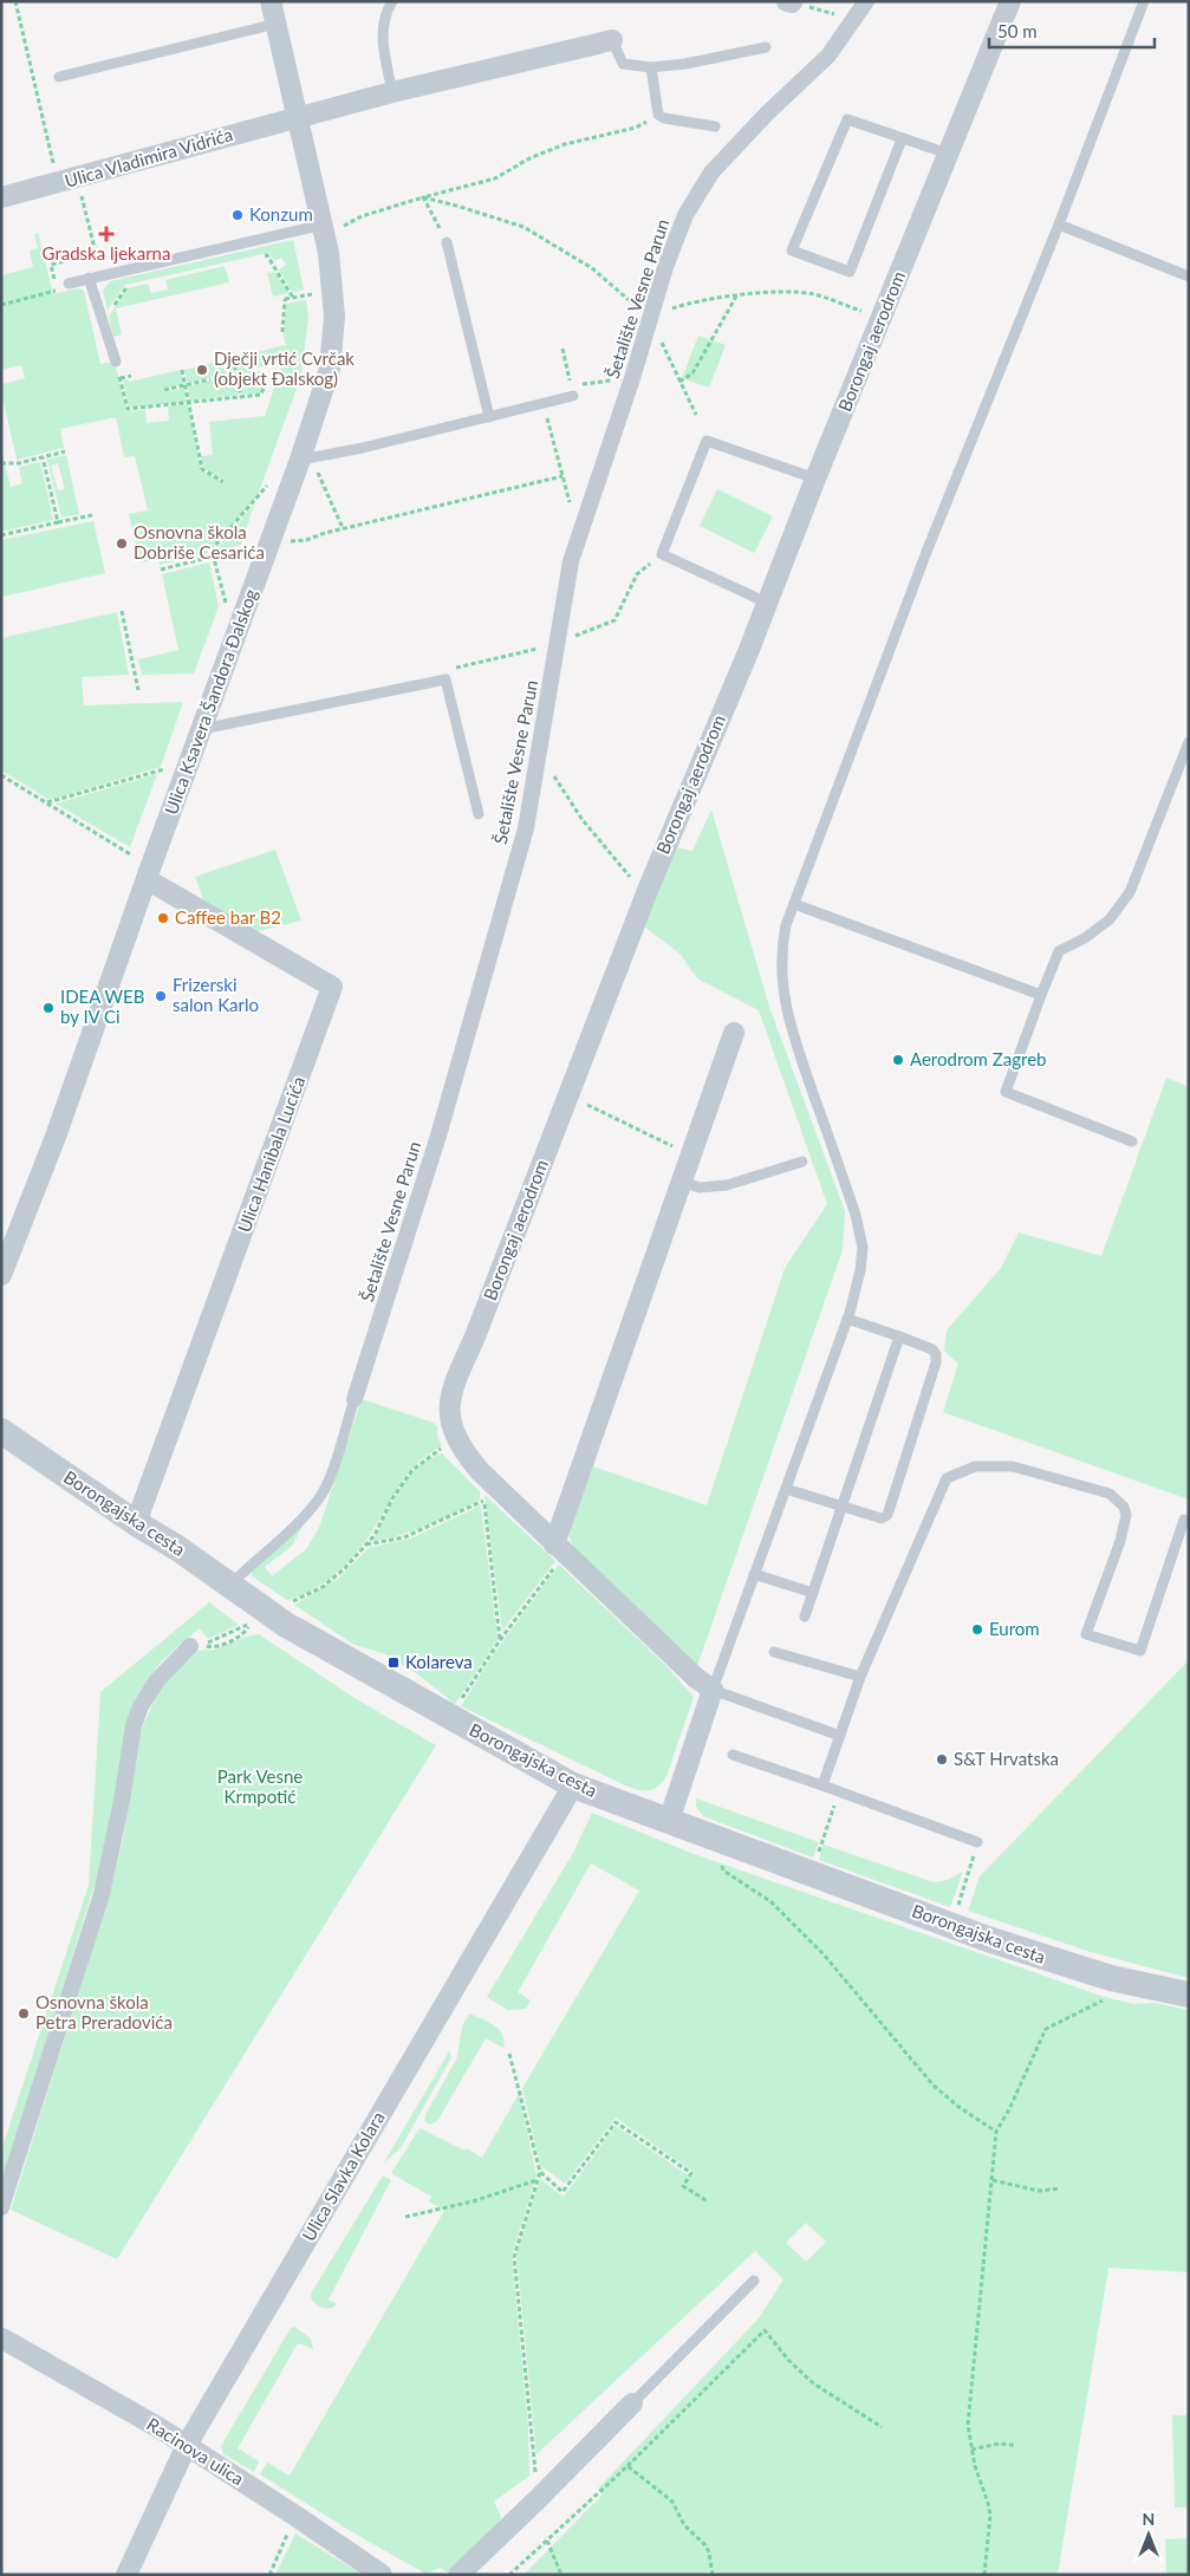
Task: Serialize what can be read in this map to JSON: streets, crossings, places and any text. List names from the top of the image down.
{
  "streets": {
    "street": [
      "Ulica Vladimira Vidrića",
      "Šetalište Vesne Parun",
      "Borongaj aerodrom",
      "Ulica Ksavera Šandora Đalskog",
      "Ulica Hanibala Lucića",
      "Borongajska cesta",
      "Ulica Slavka Kolara",
      "Racinova ulica"
    ]
  },
  "crossings": [
    ["Ulica Vladimira Vidrića", "Ulica Ksavera Šandora Đalskog"],
    ["Šetalište Vesne Parun", "Borongajska cesta"],
    ["Ulica Ksavera Šandora Đalskog", "Ulica Hanibala Lucića"],
    ["Ulica Hanibala Lucića", "Borongajska cesta"],
    ["Borongajska cesta", "Ulica Slavka Kolara"],
    ["Ulica Slavka Kolara", "Racinova ulica"]
  ],
  "parks": ["Park Vesne Krmpotić"],
  "places": {
    "other": [
      "Konzum",
      "Dječji vrtić Cvrčak (objekt Đalskog)",
      "Osnovna škola Dobriše Cesarića",
      "Caffee bar B2",
      "Frizerski salon Karlo",
      "IDEA WEB by IV Ci",
      "Aerodrom Zagreb",
      "Eurom",
      "S&T Hrvatska",
      "Osnovna škola Petra Preradovića"
    ],
    "health": ["Gradska ljekarna"],
    "transit": ["Kolareva"]
  },
  "scale_bar": "50 m",
  "north": "top"
}
